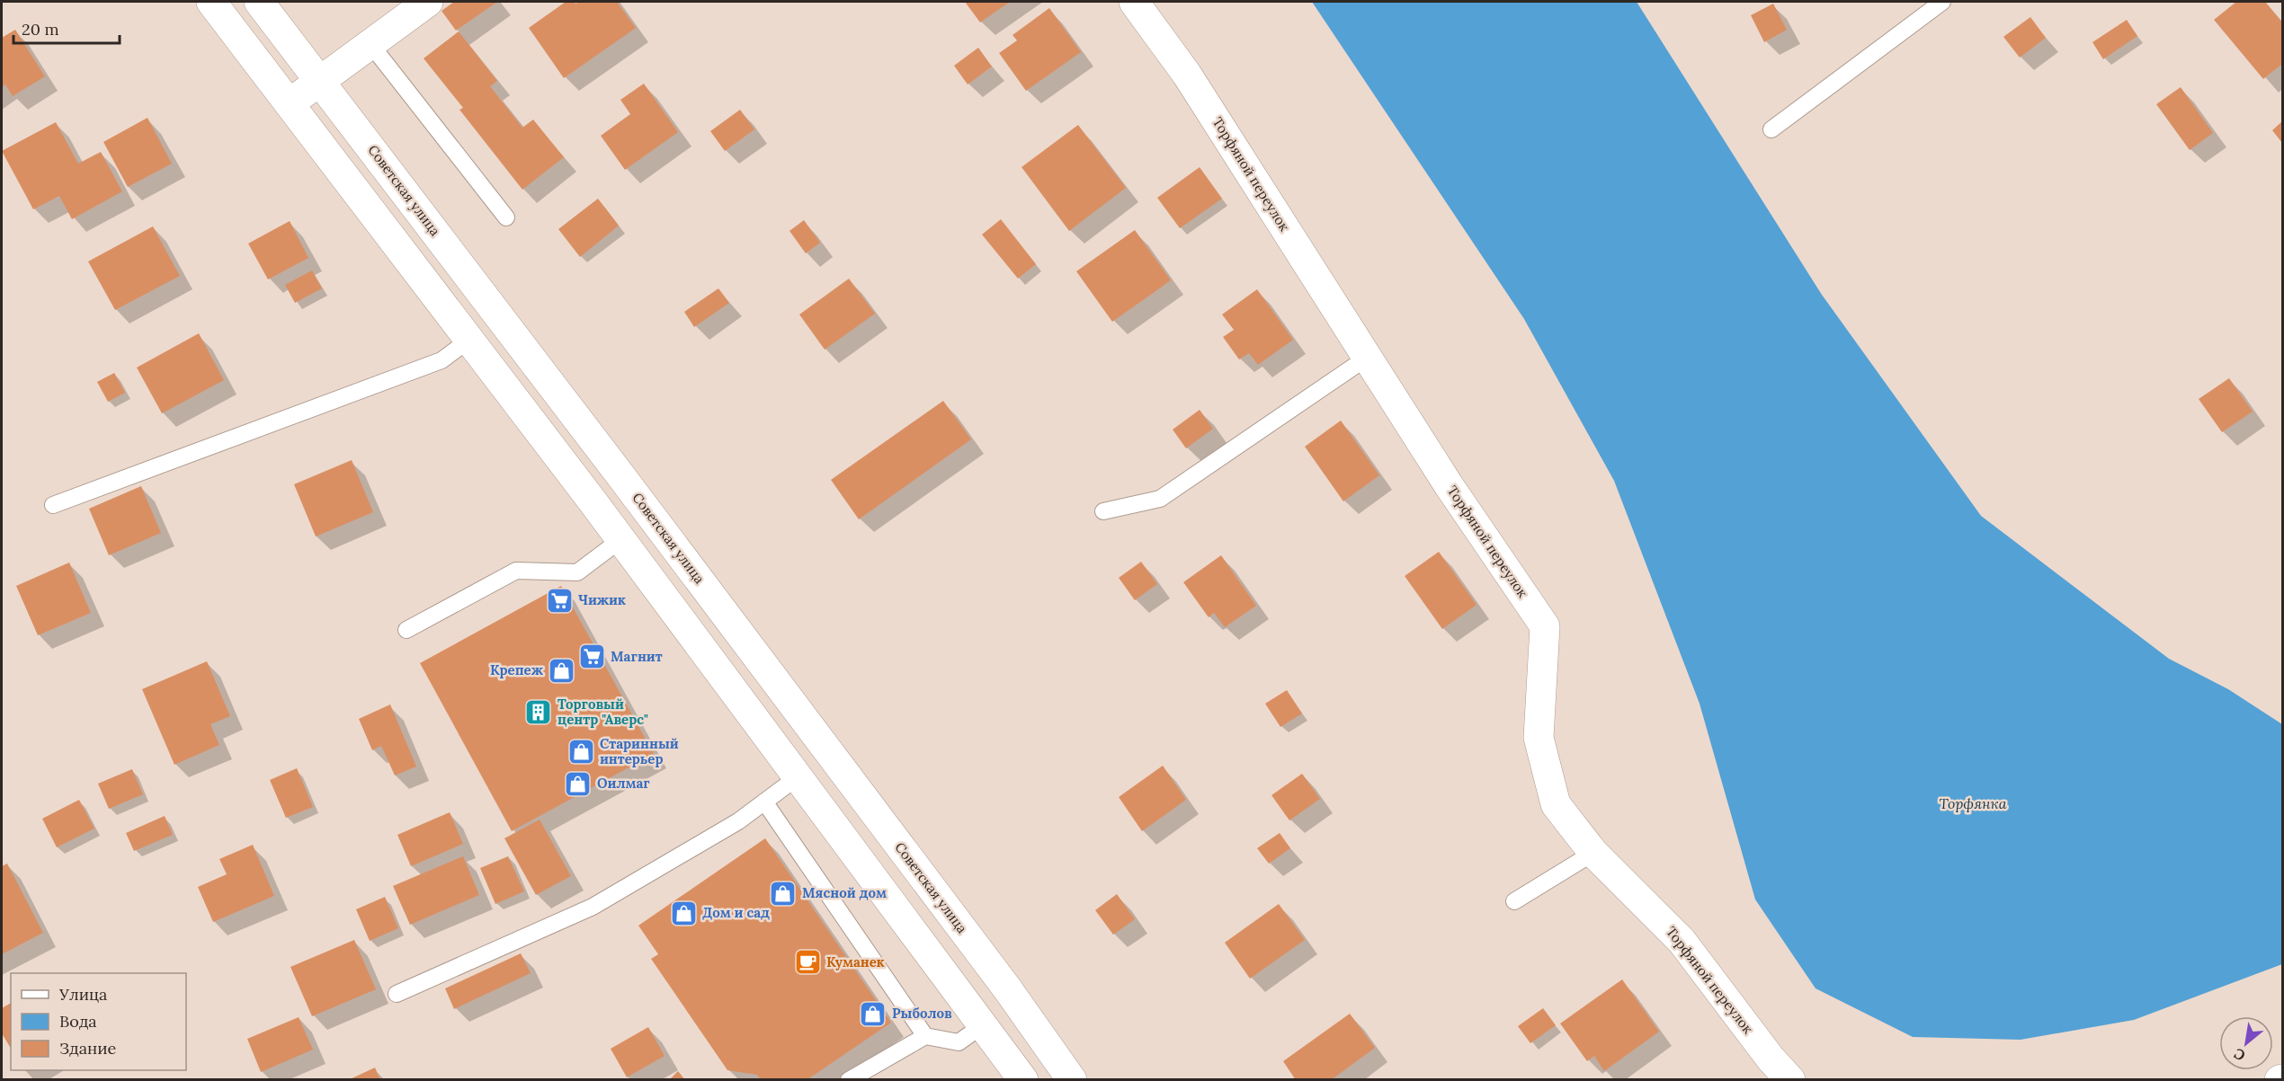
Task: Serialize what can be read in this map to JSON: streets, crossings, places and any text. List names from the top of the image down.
{
  "streets": {
    "main road": ["Торфяной переулок", "Советская улица"]
  },
  "water": ["Торфянка"],
  "places": {
    "supermarket": ["Чижик", "Магнит"],
    "shop": [
      "Крепеж",
      "Старинный интерьер",
      "Оилмаг",
      "Мясной дом",
      "Дом и сад",
      "Рыболов"
    ],
    "building": ["Торговый центр \"Аверс\""],
    "cafe": ["Куманек"]
  },
  "legend": ["Улица", "Вода", "Здание"],
  "scale_bar": "20 m",
  "north": "bottom left"
}
